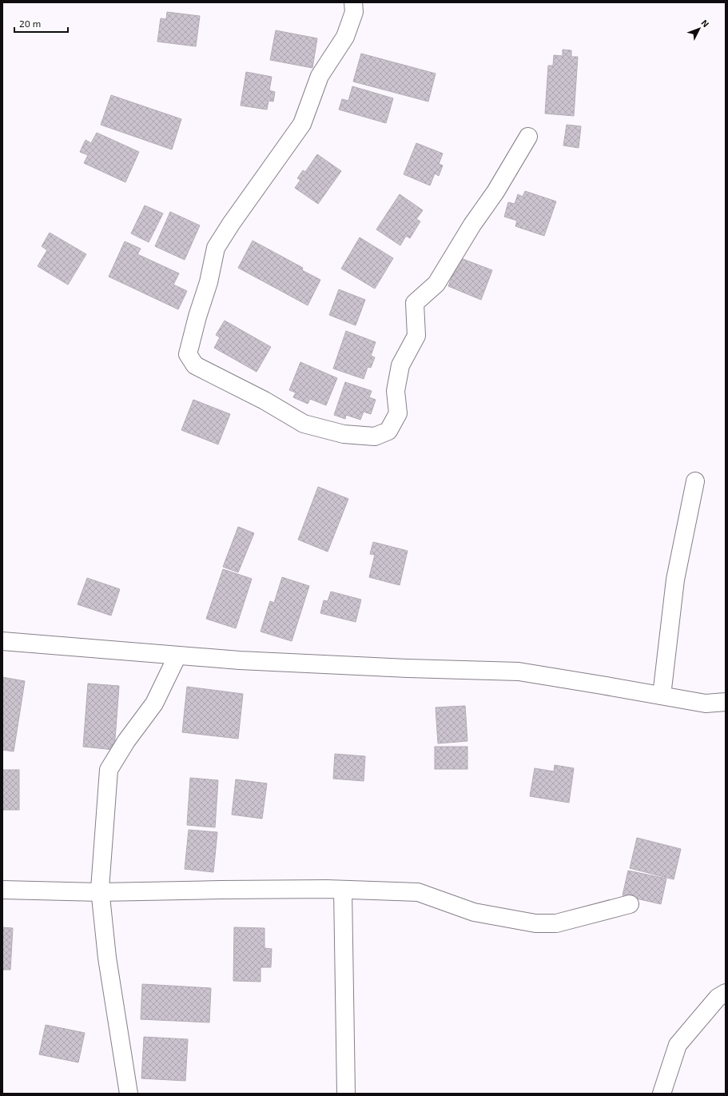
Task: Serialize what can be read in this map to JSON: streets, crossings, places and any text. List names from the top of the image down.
{
  "scale_bar": "20 m",
  "north": "top right"
}
